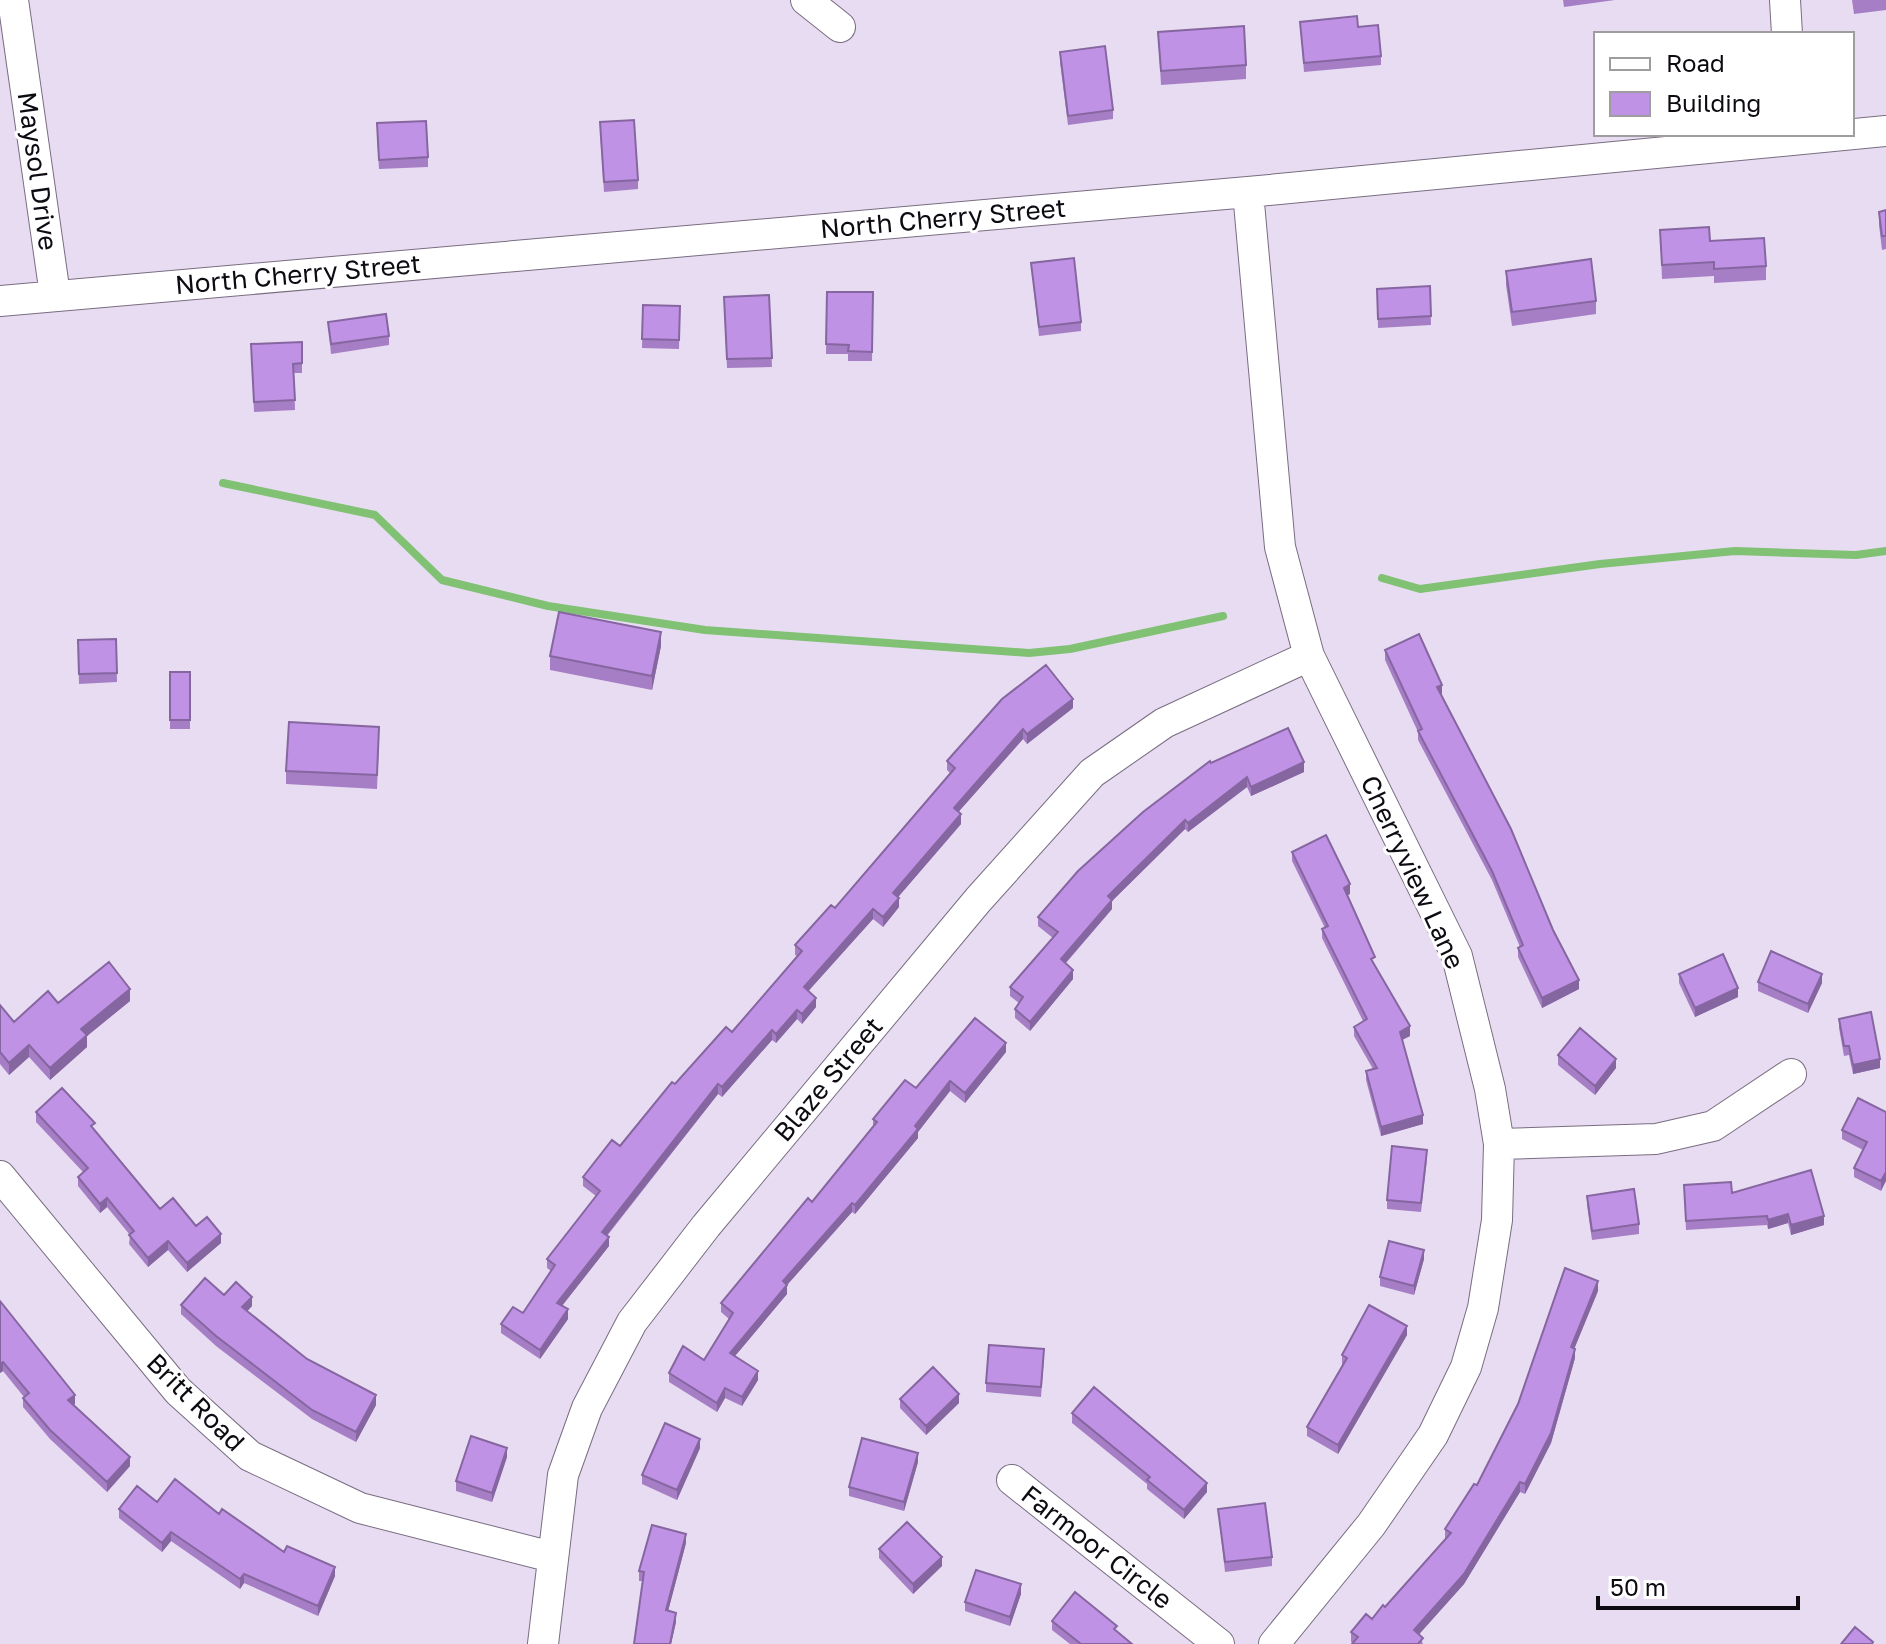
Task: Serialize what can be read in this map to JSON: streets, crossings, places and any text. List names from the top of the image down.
{
  "streets": {
    "street": [
      "Maysol Drive",
      "North Cherry Street",
      "Cherryview Lane",
      "Blaze Street",
      "Britt Road",
      "Farmoor Circle"
    ]
  },
  "crossings": [
    ["Maysol Drive", "North Cherry Street"],
    ["North Cherry Street", "Cherryview Lane"],
    ["Cherryview Lane", "Blaze Street"],
    ["Blaze Street", "Britt Road"]
  ],
  "legend": ["Road", "Building"],
  "scale_bar": "50 m"
}
